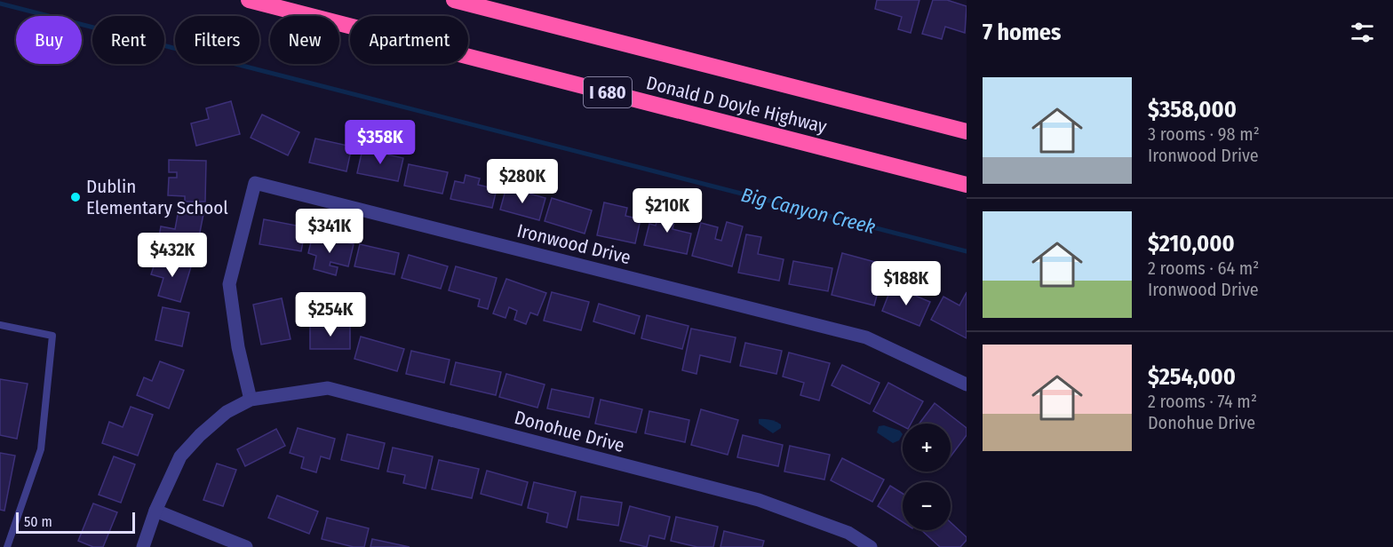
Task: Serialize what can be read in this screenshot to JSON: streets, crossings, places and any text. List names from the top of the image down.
{
  "streets": {
    "highway": ["I 680", "Donald D Doyle Highway"],
    "street": ["Ironwood Drive", "Donohue Drive"]
  },
  "crossings": [
    ["Ironwood Drive", "Donohue Drive"]
  ],
  "water": ["Big Canyon Creek"],
  "places": ["Dublin Elementary School"],
  "scale_bar": "50 m",
  "page": {
    "heading": "7 homes",
    "chip": [
      "Buy",
      "Rent",
      "Filters",
      "New",
      "Apartment"
    ],
    "list": [
      {
        "name": "$358,000",
        "note": "3 rooms · 98 m² · Ironwood Drive"
      },
      {
        "name": "$210,000",
        "note": "2 rooms · 64 m² · Ironwood Drive"
      },
      {
        "name": "$254,000",
        "note": "2 rooms · 74 m² · Donohue Drive"
      }
    ],
    "price": [
      "$358K",
      "$280K",
      "$210K",
      "$341K",
      "$432K",
      "$188K",
      "$254K"
    ],
    "map_buttons": ["+", "−"],
    "scale": "50 m"
  }
}
